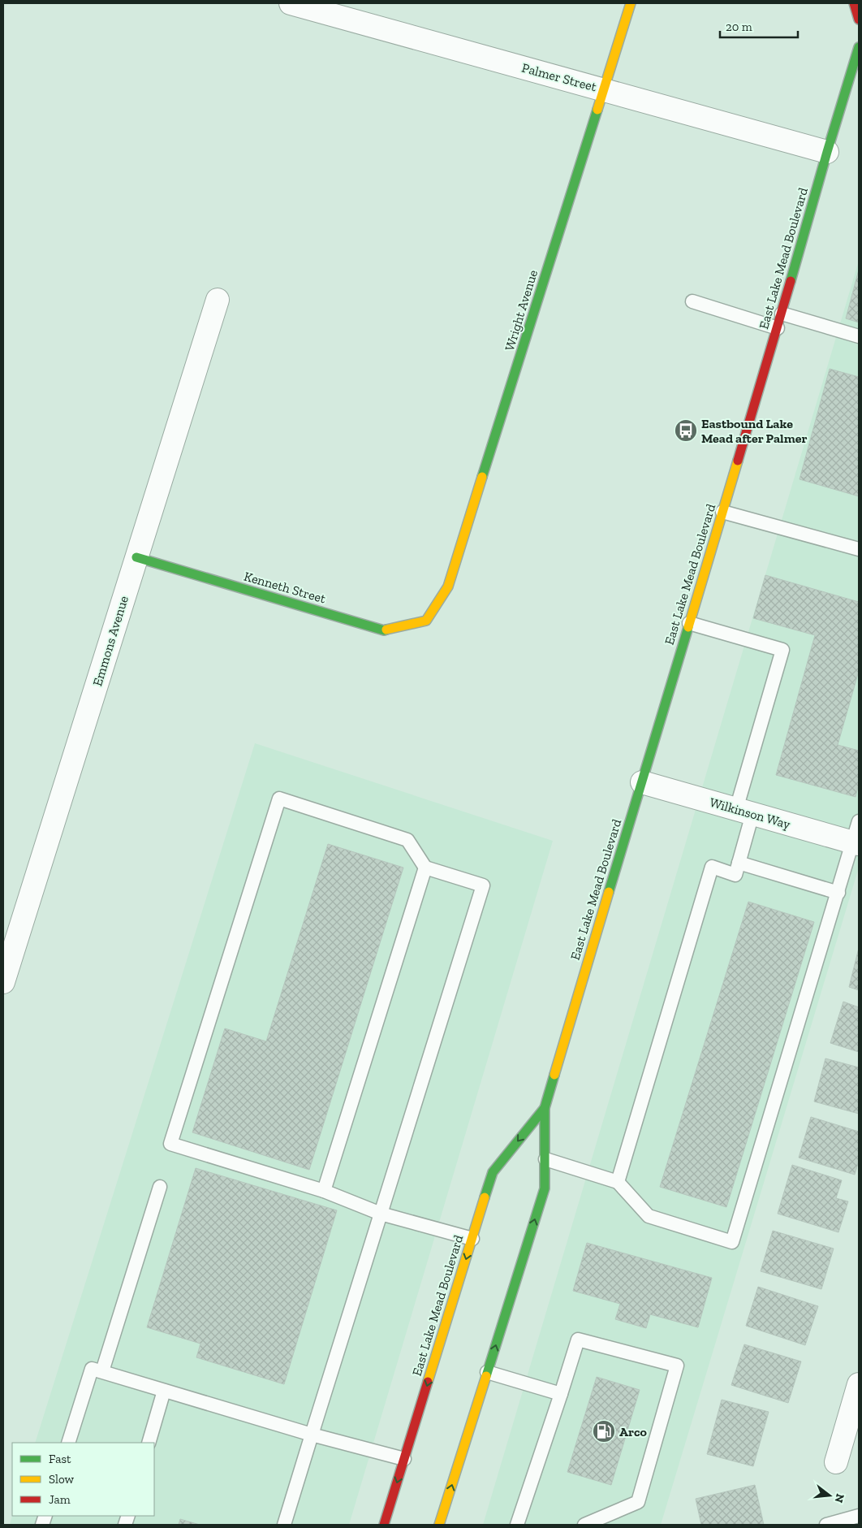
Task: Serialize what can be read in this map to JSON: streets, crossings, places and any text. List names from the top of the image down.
{
  "streets": {
    "main road": ["East Lake Mead Boulevard", "Wright Avenue", "Kenneth Street"],
    "street": ["Palmer Street", "Emmons Avenue", "Wilkinson Way"]
  },
  "crossings": [
    ["Palmer Street", "East Lake Mead Boulevard"],
    ["Palmer Street", "Wright Avenue"],
    ["East Lake Mead Boulevard", "Wilkinson Way"],
    ["Wright Avenue", "Kenneth Street"],
    ["Kenneth Street", "Emmons Avenue"]
  ],
  "places": {
    "bus stop": ["Eastbound Lake Mead after Palmer"],
    "fuel station": ["Arco"]
  },
  "legend": ["Fast", "Slow", "Jam"],
  "scale_bar": "20 m",
  "north": "right"
}
